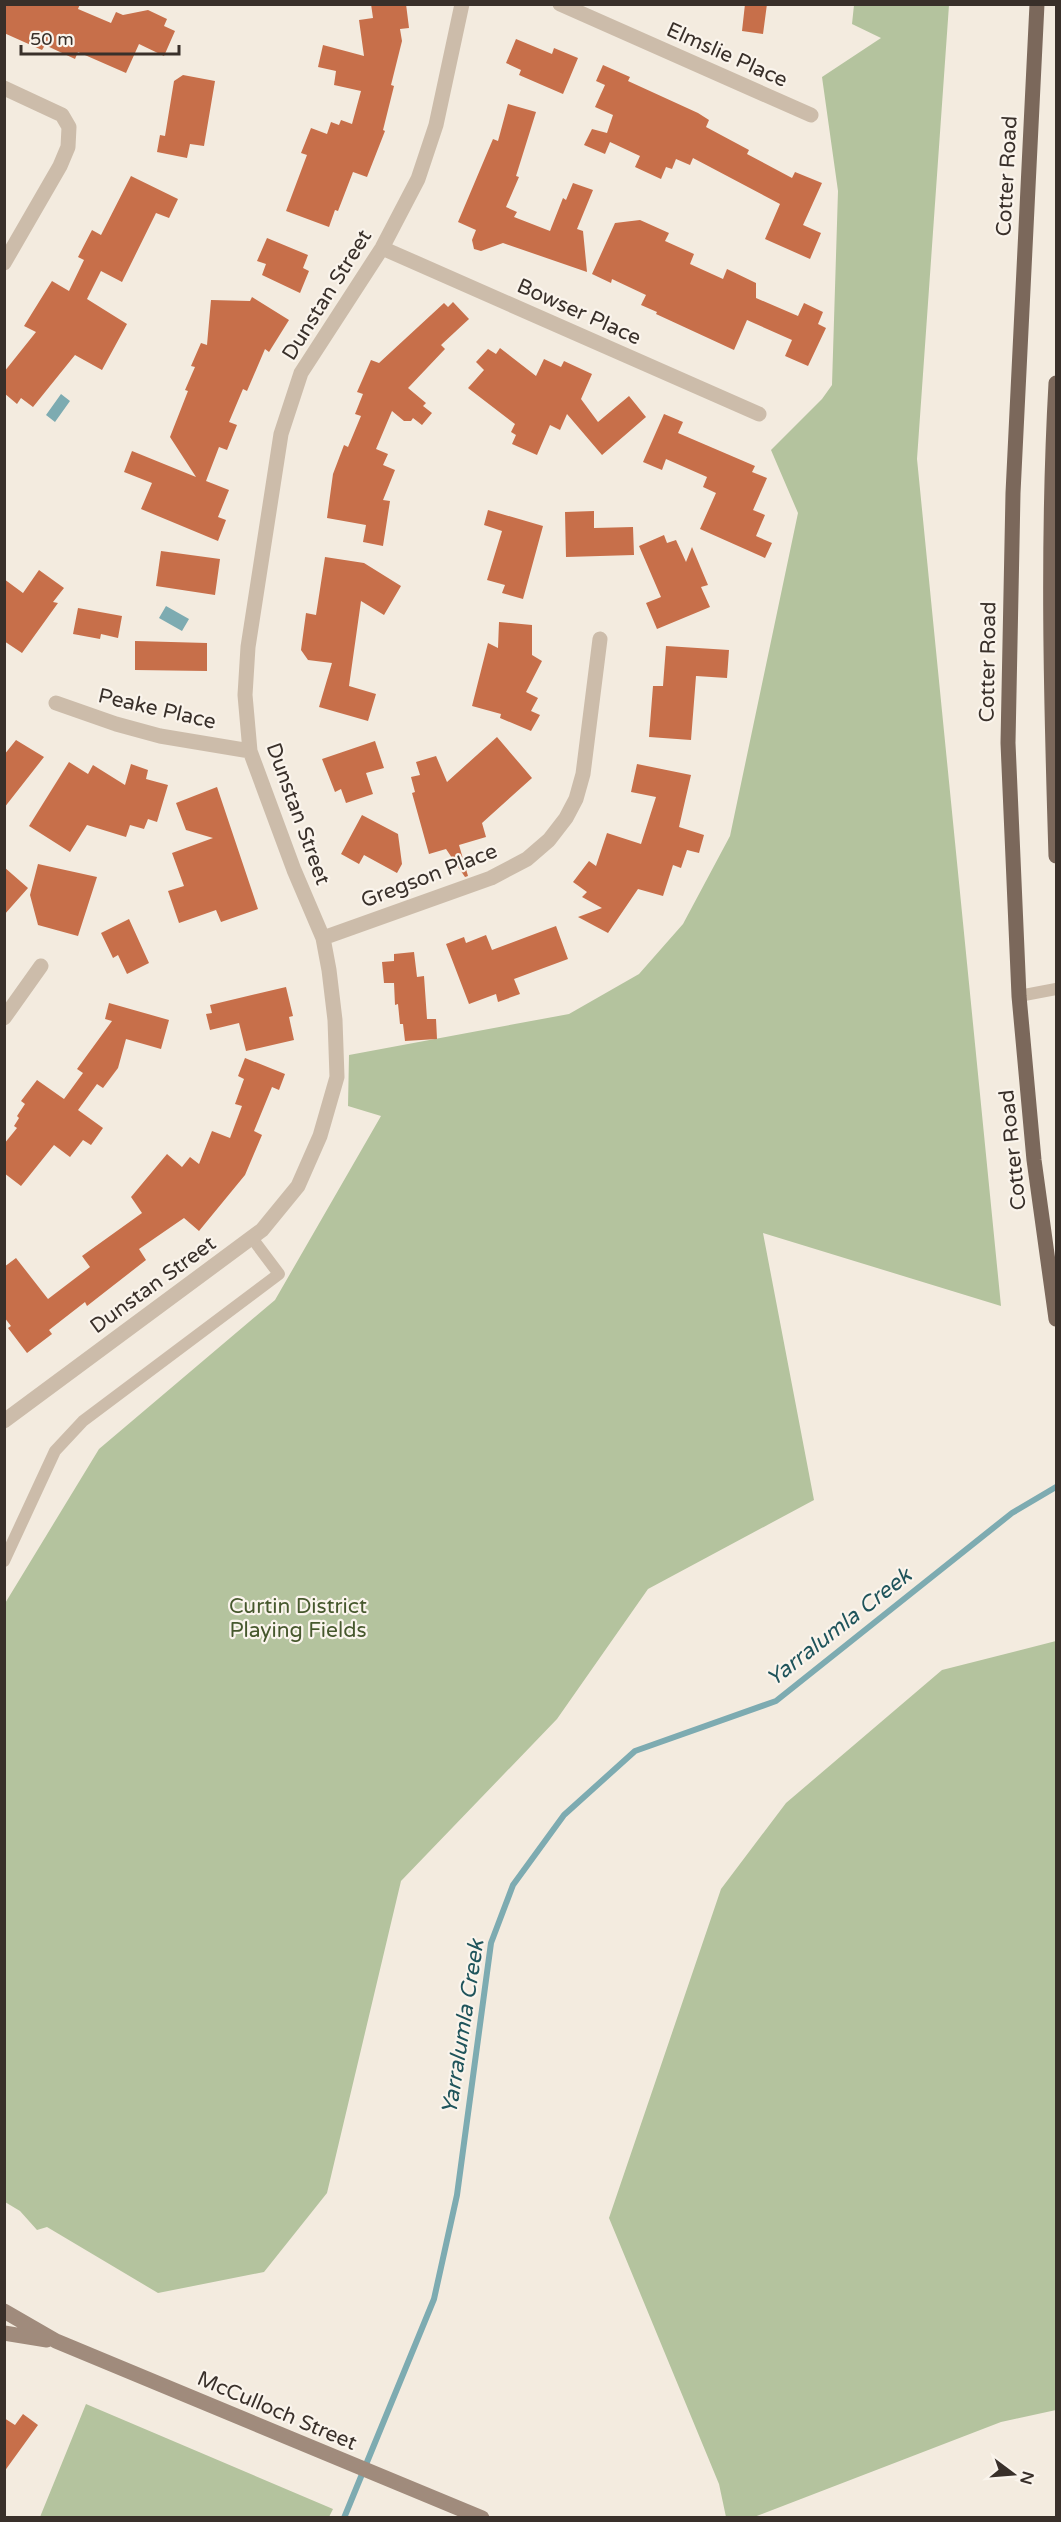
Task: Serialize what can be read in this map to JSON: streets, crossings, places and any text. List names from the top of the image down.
{
  "streets": {
    "main road": ["Cotter Road", "McCulloch Street"],
    "street": [
      "Elmslie Place",
      "Dunstan Street",
      "Bowser Place",
      "Peake Place",
      "Gregson Place"
    ]
  },
  "crossings": [
    ["Dunstan Street", "Bowser Place"],
    ["Dunstan Street", "Peake Place"],
    ["Dunstan Street", "Gregson Place"]
  ],
  "water": ["Yarralumla Creek"],
  "parks": ["Curtin District Playing Fields"],
  "scale_bar": "50 m",
  "north": "right"
}
